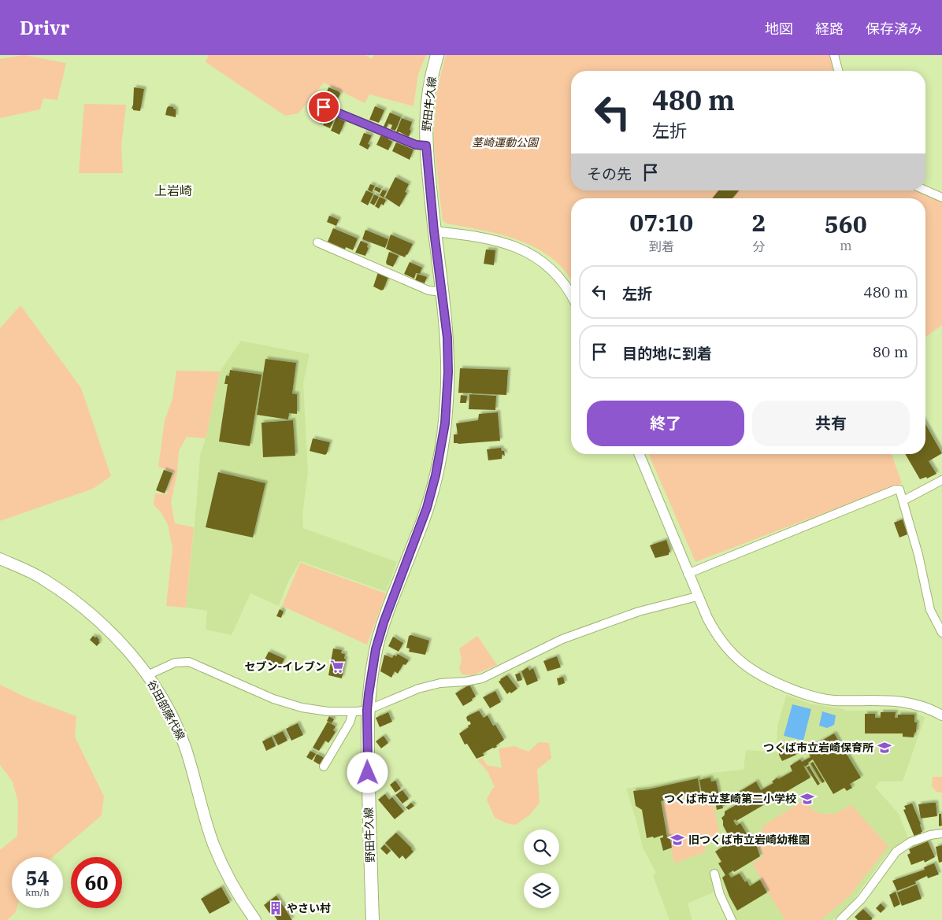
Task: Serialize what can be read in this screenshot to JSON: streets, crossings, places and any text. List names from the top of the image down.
{
  "streets": {
    "main road": ["野田牛久線", "谷田部藤代線"]
  },
  "districts": ["上岩崎"],
  "parks": ["茎崎運動公園"],
  "places": {
    "supermarket": ["セブン-イレブン"],
    "school or university": ["つくば市立岩崎保育所", "つくば市立茎崎第二小学校", "旧つくば市立岩崎幼稚園"],
    "building": ["やさい村"]
  },
  "page": {
    "header": "Drivr",
    "nav": ["地図", "経路", "保存済み"],
    "turn": ["480 m", "左折"],
    "then": "その先",
    "eta": [
      "07:10",
      "到着",
      "2",
      "分",
      "560",
      "m"
    ],
    "list": [
      {
        "name": "左折",
        "value": "480 m"
      },
      {
        "name": "目的地に到着",
        "value": "80 m"
      }
    ],
    "buttons": ["終了", "共有"],
    "speed": "54 km/h",
    "limit": "60"
  }
}
